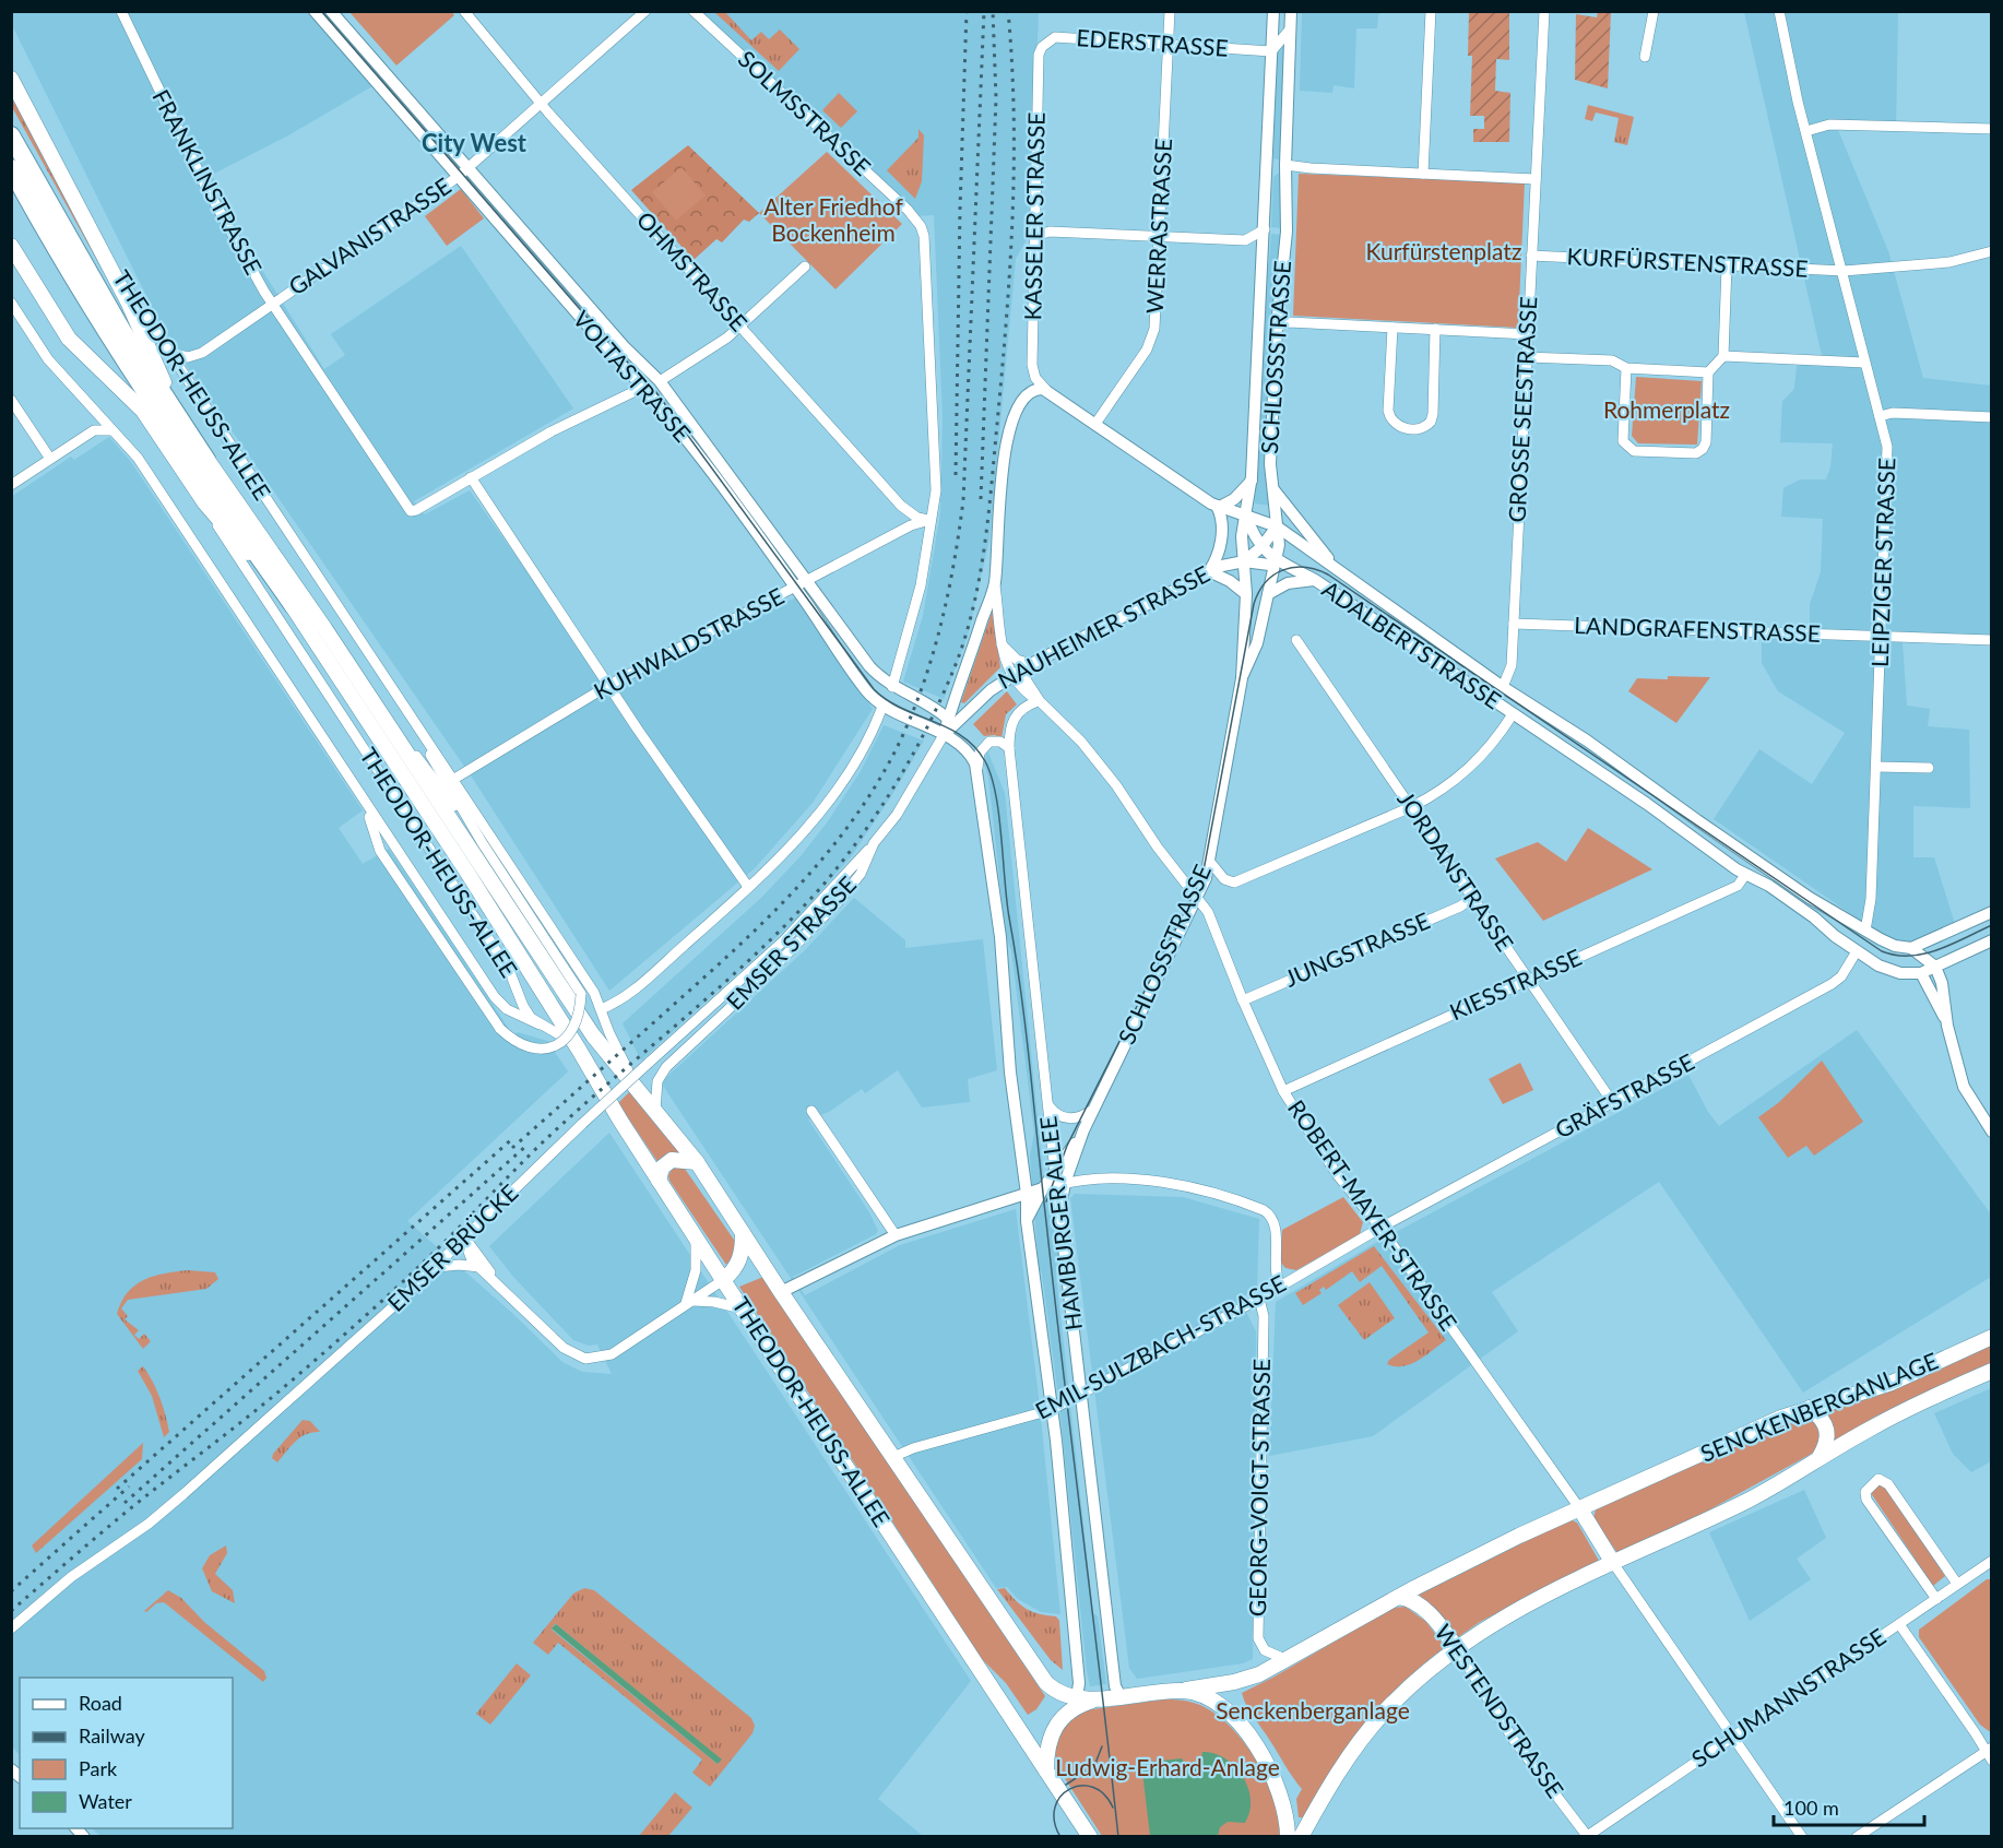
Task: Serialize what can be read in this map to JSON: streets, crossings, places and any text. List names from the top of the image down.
{
  "streets": {
    "highway": ["THEODOR-HEUSS-ALLEE"],
    "main road": ["ROBERT-MAYER-STRASSE", "SENCKENBERGANLAGE", "WESTENDSTRASSE"],
    "street": [
      "EDERSTRASSE",
      "SOLMSSTRASSE",
      "FRANKLINSTRASSE",
      "KASSELER STRASSE",
      "WERRASTRASSE",
      "GALVANISTRASSE",
      "KURFÜRSTENSTRASSE",
      "OHMSTRASSE",
      "SCHLOSSSTRASSE",
      "VOLTASTRASSE",
      "GROSSE SEESTRASSE",
      "LEIPZIGER STRASSE",
      "NAUHEIMER STRASSE",
      "LANDGRAFENSTRASSE",
      "KUHWALDSTRASSE",
      "ADALBERTSTRASSE",
      "JORDANSTRASSE",
      "EMSER STRASSE",
      "JUNGSTRASSE",
      "KIESSTRASSE",
      "GRÄFSTRASSE",
      "HAMBURGER ALLEE",
      "EMSER BRÜCKE",
      "EMIL-SULZBACH-STRASSE",
      "GEORG-VOIGT-STRASSE",
      "SCHUMANNSTRASSE"
    ]
  },
  "crossings": [
    ["EDERSTRASSE", "KASSELER STRASSE"],
    ["EDERSTRASSE", "WERRASTRASSE"],
    ["EDERSTRASSE", "SCHLOSSSTRASSE"],
    ["SOLMSSTRASSE", "OHMSTRASSE"],
    ["SOLMSSTRASSE", "KUHWALDSTRASSE"],
    ["FRANKLINSTRASSE", "GALVANISTRASSE"],
    ["KASSELER STRASSE", "ADALBERTSTRASSE"],
    ["WERRASTRASSE", "ADALBERTSTRASSE"],
    ["GALVANISTRASSE", "OHMSTRASSE"],
    ["GALVANISTRASSE", "VOLTASTRASSE"],
    ["GALVANISTRASSE", "THEODOR-HEUSS-ALLEE"],
    ["KURFÜRSTENSTRASSE", "GROSSE SEESTRASSE"],
    ["KURFÜRSTENSTRASSE", "LEIPZIGER STRASSE"],
    ["OHMSTRASSE", "KUHWALDSTRASSE"],
    ["SCHLOSSSTRASSE", "NAUHEIMER STRASSE"],
    ["SCHLOSSSTRASSE", "ADALBERTSTRASSE"],
    ["SCHLOSSSTRASSE", "ROBERT-MAYER-STRASSE"],
    ["SCHLOSSSTRASSE", "HAMBURGER ALLEE"],
    ["VOLTASTRASSE", "NAUHEIMER STRASSE"],
    ["VOLTASTRASSE", "KUHWALDSTRASSE"],
    ["VOLTASTRASSE", "EMSER STRASSE"],
    ["THEODOR-HEUSS-ALLEE", "KUHWALDSTRASSE"],
    ["THEODOR-HEUSS-ALLEE", "EMSER STRASSE"],
    ["THEODOR-HEUSS-ALLEE", "HAMBURGER ALLEE"],
    ["THEODOR-HEUSS-ALLEE", "EMIL-SULZBACH-STRASSE"],
    ["GROSSE SEESTRASSE", "LANDGRAFENSTRASSE"],
    ["GROSSE SEESTRASSE", "ADALBERTSTRASSE"],
    ["LEIPZIGER STRASSE", "LANDGRAFENSTRASSE"],
    ["LEIPZIGER STRASSE", "ADALBERTSTRASSE"],
    ["NAUHEIMER STRASSE", "ADALBERTSTRASSE"],
    ["NAUHEIMER STRASSE", "EMSER STRASSE"],
    ["NAUHEIMER STRASSE", "ROBERT-MAYER-STRASSE"],
    ["ADALBERTSTRASSE", "KIESSTRASSE"],
    ["ADALBERTSTRASSE", "GRÄFSTRASSE"],
    ["JORDANSTRASSE", "JUNGSTRASSE"],
    ["JORDANSTRASSE", "KIESSTRASSE"],
    ["JORDANSTRASSE", "GRÄFSTRASSE"],
    ["EMSER STRASSE", "EMSER BRÜCKE"],
    ["JUNGSTRASSE", "ROBERT-MAYER-STRASSE"],
    ["KIESSTRASSE", "ROBERT-MAYER-STRASSE"],
    ["GRÄFSTRASSE", "ROBERT-MAYER-STRASSE"],
    ["GRÄFSTRASSE", "EMIL-SULZBACH-STRASSE"],
    ["ROBERT-MAYER-STRASSE", "HAMBURGER ALLEE"],
    ["ROBERT-MAYER-STRASSE", "EMIL-SULZBACH-STRASSE"],
    ["ROBERT-MAYER-STRASSE", "SENCKENBERGANLAGE"],
    ["HAMBURGER ALLEE", "EMIL-SULZBACH-STRASSE"],
    ["EMIL-SULZBACH-STRASSE", "GEORG-VOIGT-STRASSE"],
    ["SENCKENBERGANLAGE", "GEORG-VOIGT-STRASSE"],
    ["SENCKENBERGANLAGE", "WESTENDSTRASSE"],
    ["SCHUMANNSTRASSE", "WESTENDSTRASSE"]
  ],
  "districts": ["City West"],
  "parks": [
    "Alter Friedhof Bockenheim",
    "Kurfürstenplatz",
    "Rohmerplatz",
    "Senckenberganlage",
    "Ludwig-Erhard-Anlage"
  ],
  "legend": [
    "Road",
    "Railway",
    "Park",
    "Water"
  ],
  "scale_bar": "100 m"
}
